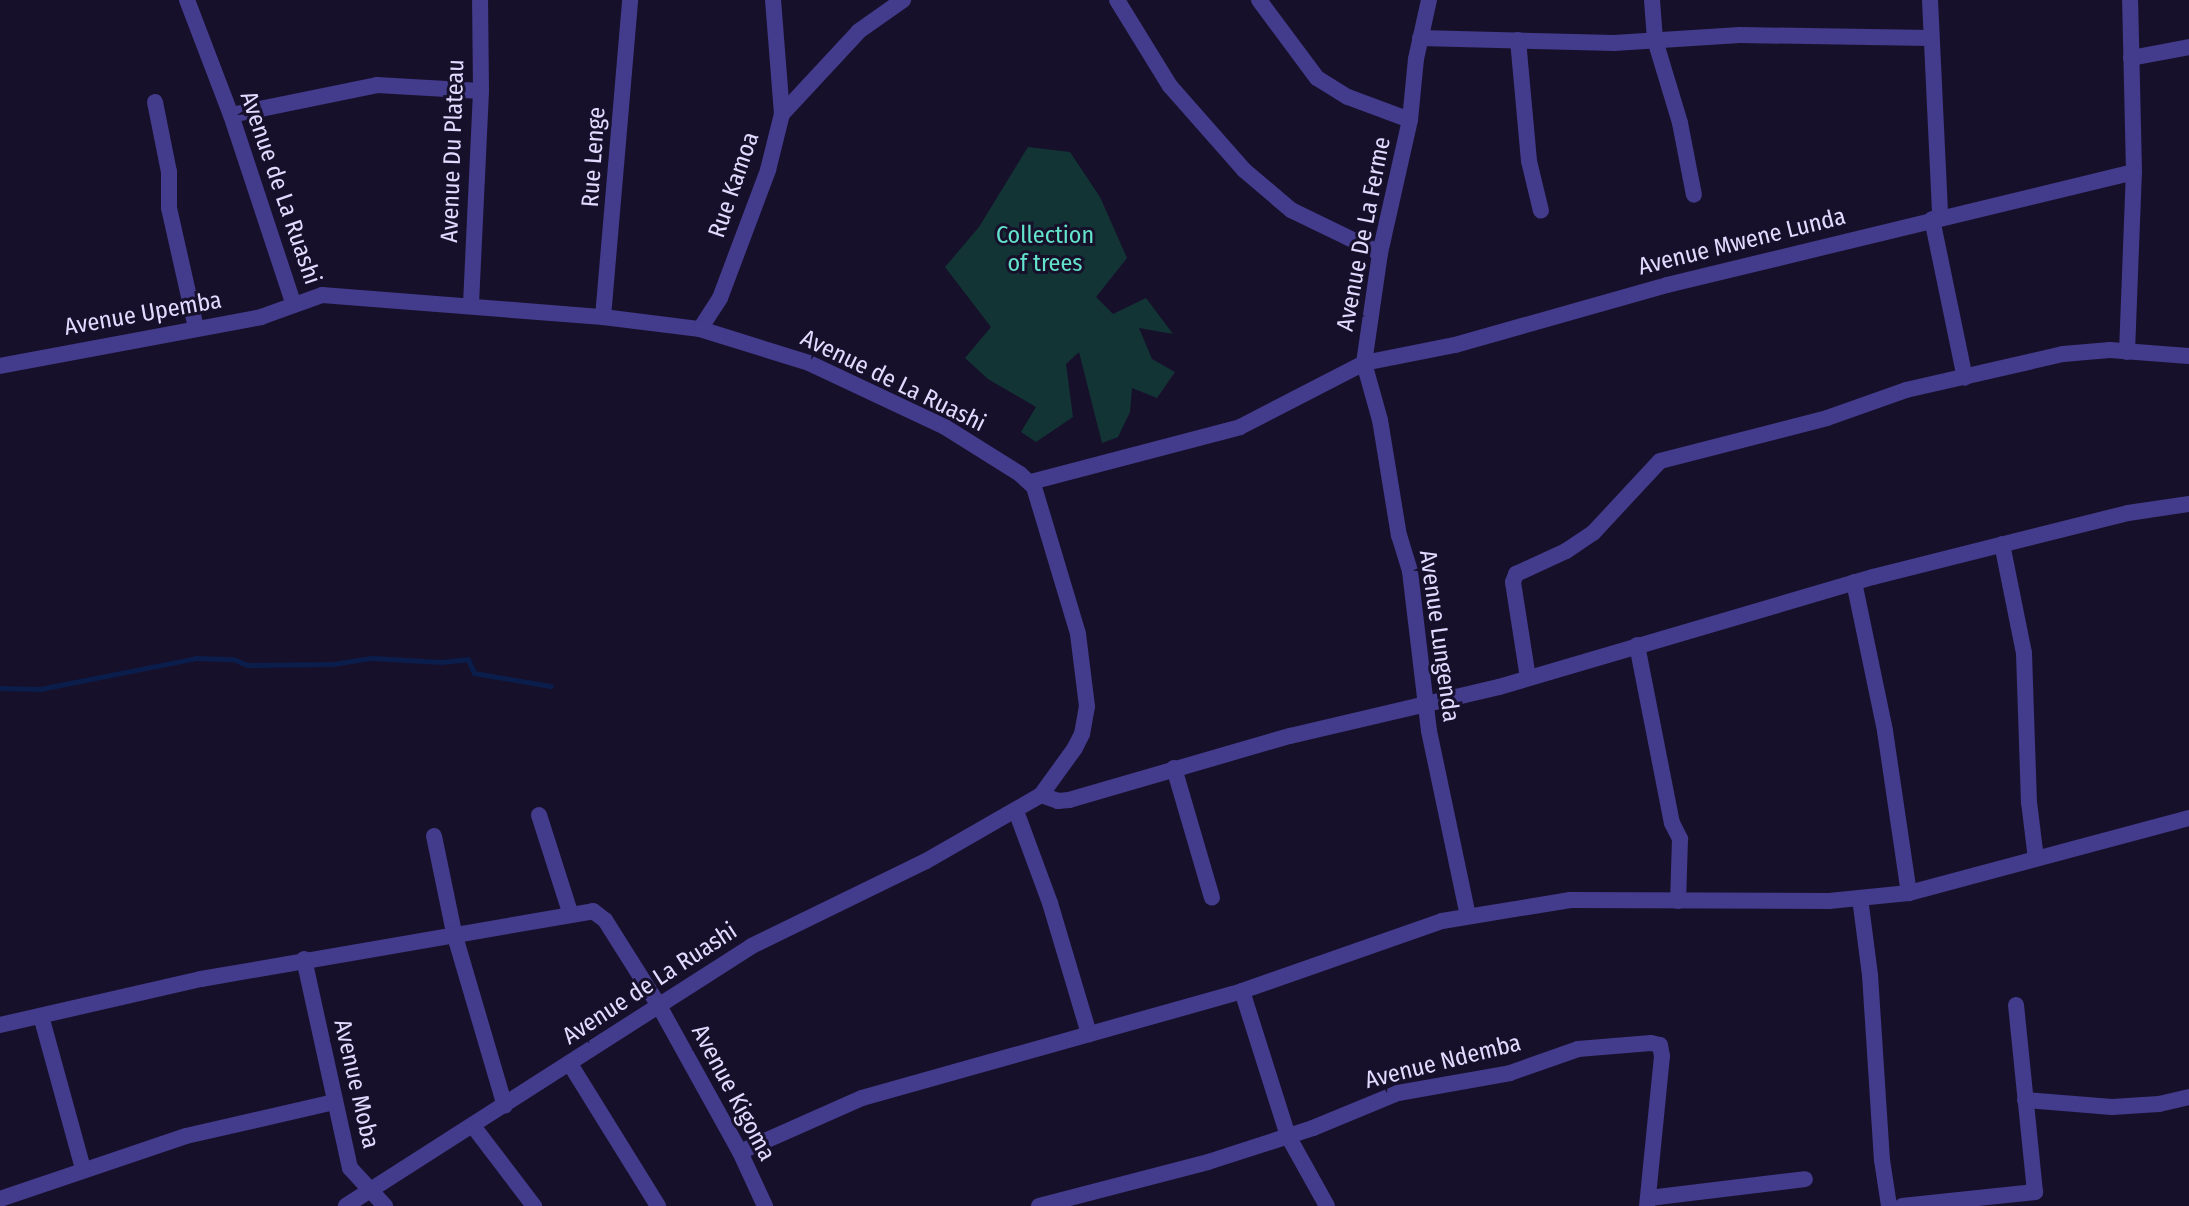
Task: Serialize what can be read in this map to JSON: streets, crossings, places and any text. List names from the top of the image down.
{
  "streets": {
    "street": [
      "Avenue Du Plateau",
      "Rue Lenge",
      "Rue Kamoa",
      "Avenue de La Ruashi",
      "Avenue De La Ferme",
      "Avenue Mwene Lunda",
      "Avenue Upemba",
      "Avenue Lungenda",
      "Avenue Ndemba",
      "Avenue Moba",
      "Avenue Kigoma"
    ]
  },
  "crossings": [
    ["Avenue Du Plateau", "Avenue de La Ruashi"],
    ["Rue Lenge", "Avenue de La Ruashi"],
    ["Rue Kamoa", "Avenue de La Ruashi"],
    ["Avenue de La Ruashi", "Avenue De La Ferme"],
    ["Avenue de La Ruashi", "Avenue Upemba"],
    ["Avenue de La Ruashi", "Avenue Moba"],
    ["Avenue de La Ruashi", "Avenue Kigoma"],
    ["Avenue De La Ferme", "Avenue Mwene Lunda"],
    ["Avenue De La Ferme", "Avenue Lungenda"],
    ["Avenue Mwene Lunda", "Avenue Lungenda"]
  ],
  "parks": ["Collection of trees"]
}
